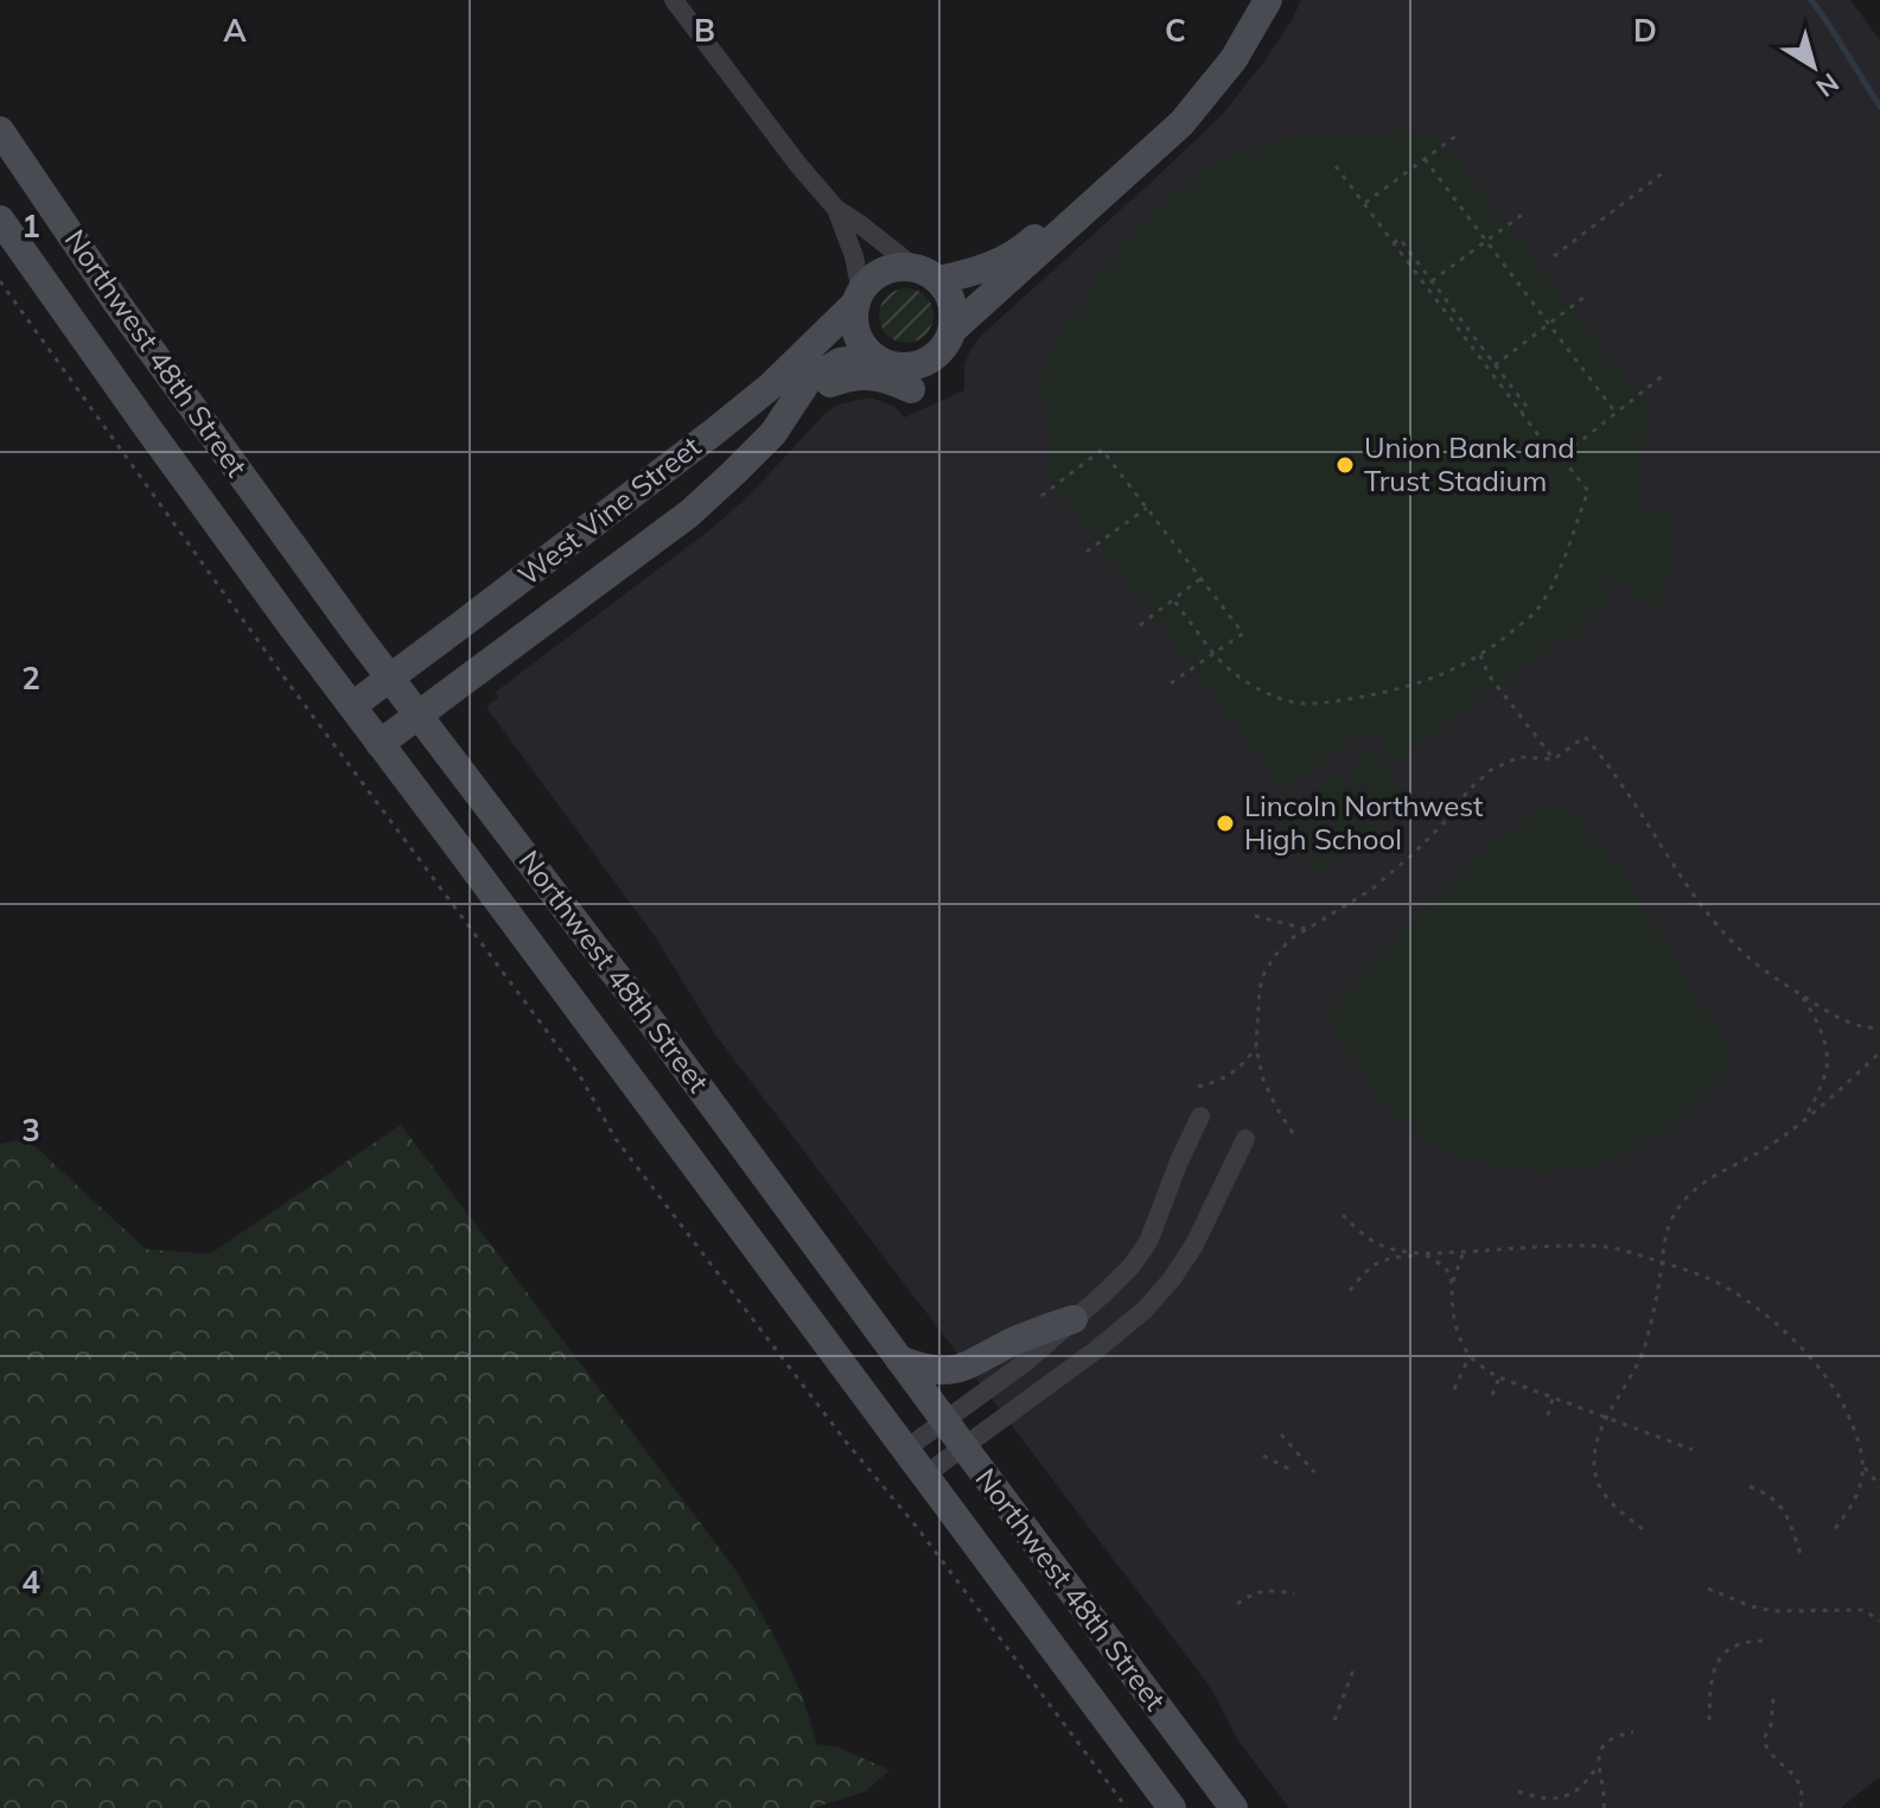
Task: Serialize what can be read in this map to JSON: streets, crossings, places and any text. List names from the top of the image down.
{
  "streets": {
    "main road": ["Northwest 48th Street", "West Vine Street"]
  },
  "crossings": [
    ["Northwest 48th Street", "West Vine Street"]
  ],
  "places": ["Union Bank and Trust Stadium", "Lincoln Northwest High School"],
  "north": "bottom right",
  "grid": {
    "columns": [
      "A",
      "B",
      "C",
      "D"
    ],
    "rows": [
      "1",
      "2",
      "3",
      "4"
    ]
  }
}
